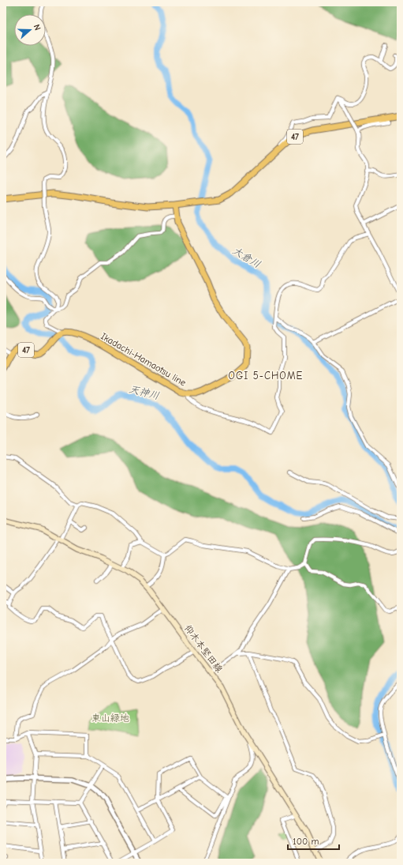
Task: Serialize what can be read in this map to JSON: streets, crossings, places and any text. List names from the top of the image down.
{
  "streets": {
    "main road": ["47", "Ikadachi-Hamaotsu line", "仰木本堅田線"]
  },
  "crossings": [
    ["47", "Ikadachi-Hamaotsu line"]
  ],
  "districts": ["OGI 5-CHOME"],
  "water": ["大倉川", "天神川"],
  "parks": ["東山緑地"],
  "scale_bar": "100 m",
  "north": "right"
}
